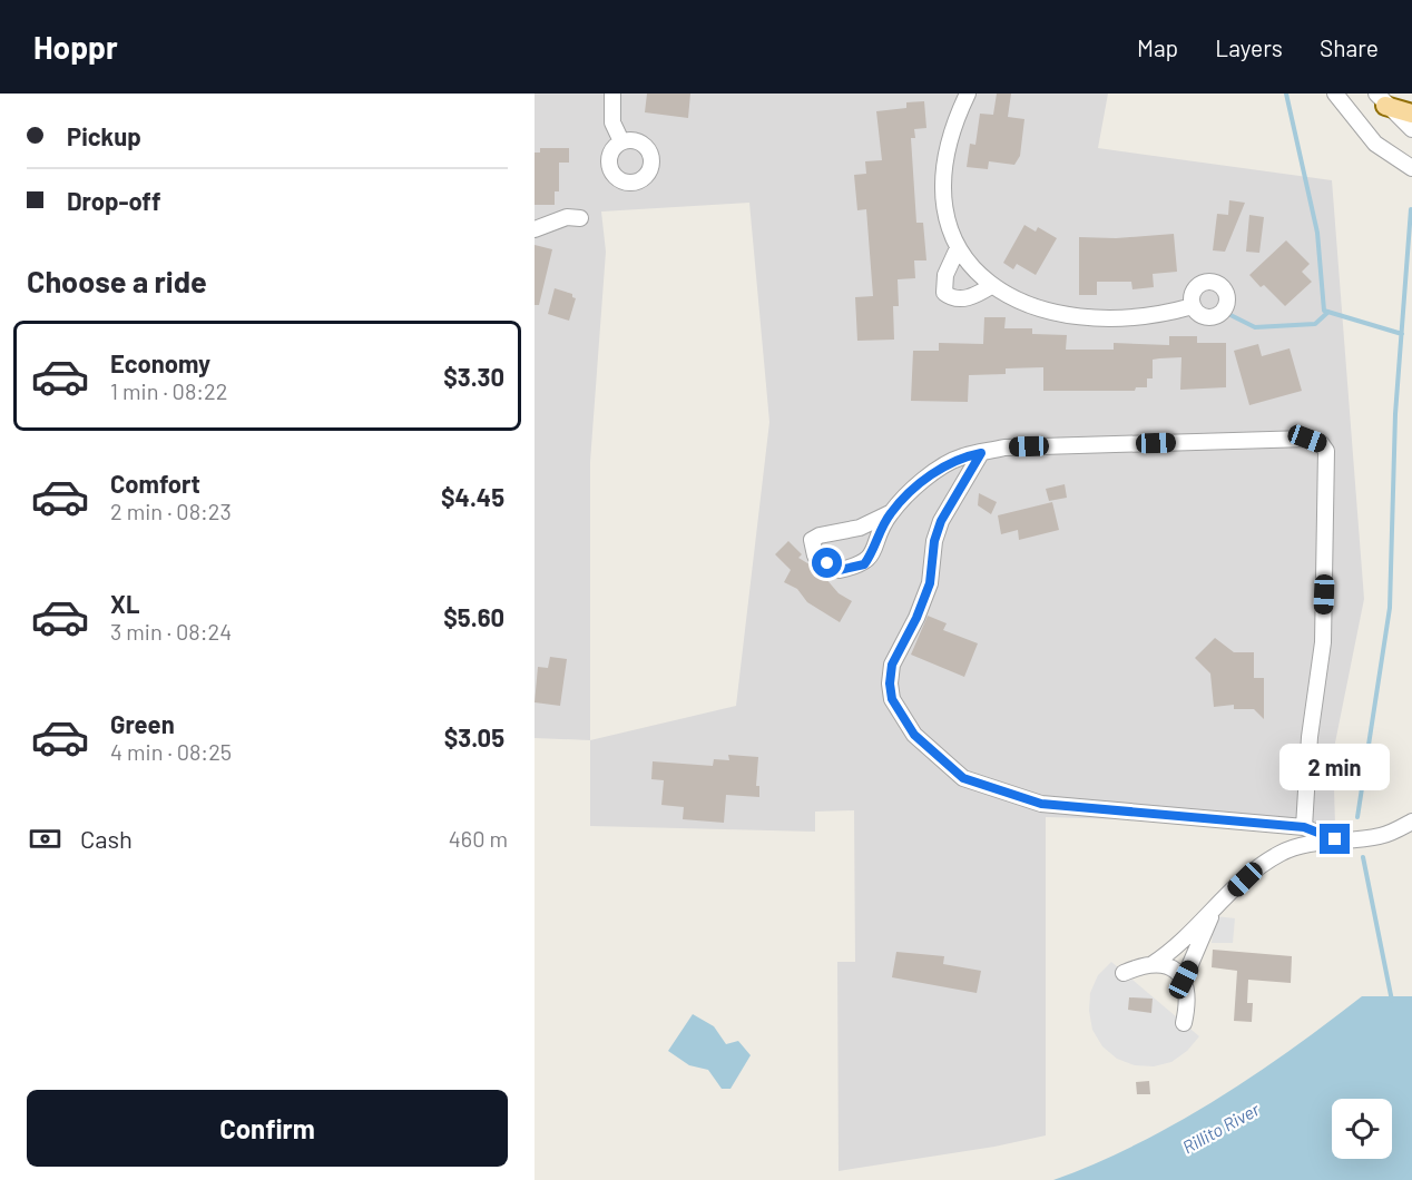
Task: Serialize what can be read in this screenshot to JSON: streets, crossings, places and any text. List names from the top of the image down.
{
  "water": ["Rillito River"],
  "page": {
    "header": "Hoppr",
    "nav": ["Map", "Layers", "Share"],
    "banner": ["Pickup", "Drop-off"],
    "heading": "Choose a ride",
    "list": [
      {
        "name": "Economy",
        "note": "1 min · 08:22",
        "value": "$3.30"
      },
      {
        "name": "Comfort",
        "note": "2 min · 08:23",
        "value": "$4.45"
      },
      {
        "name": "XL",
        "note": "3 min · 08:24",
        "value": "$5.60"
      },
      {
        "name": "Green",
        "note": "4 min · 08:25",
        "value": "$3.05"
      }
    ],
    "bubble": "2 min",
    "pay": ["Cash", "460 m"],
    "buttons": "Confirm"
  }
}
